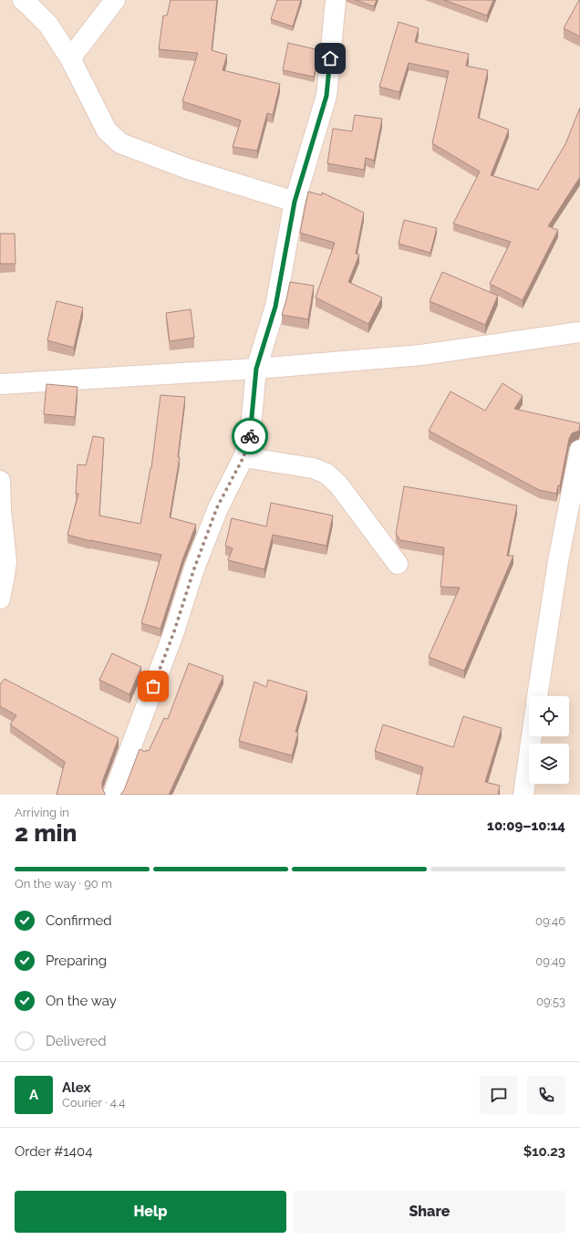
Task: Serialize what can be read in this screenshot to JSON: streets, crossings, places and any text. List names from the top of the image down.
{
  "page": {
    "heading": ["2 min", "Arriving in", "10:09–10:14"],
    "panel": [
      "Alex",
      "Courier · 4.4",
      "Order #1404",
      "$10.23"
    ],
    "bar": "On the way · 90 m",
    "list": [
      ["Confirmed", "09:46"],
      ["Preparing", "09:49"],
      ["On the way", "09:53"],
      "Delivered"
    ],
    "round": "A",
    "buttons": ["Help", "Share"]
  }
}
